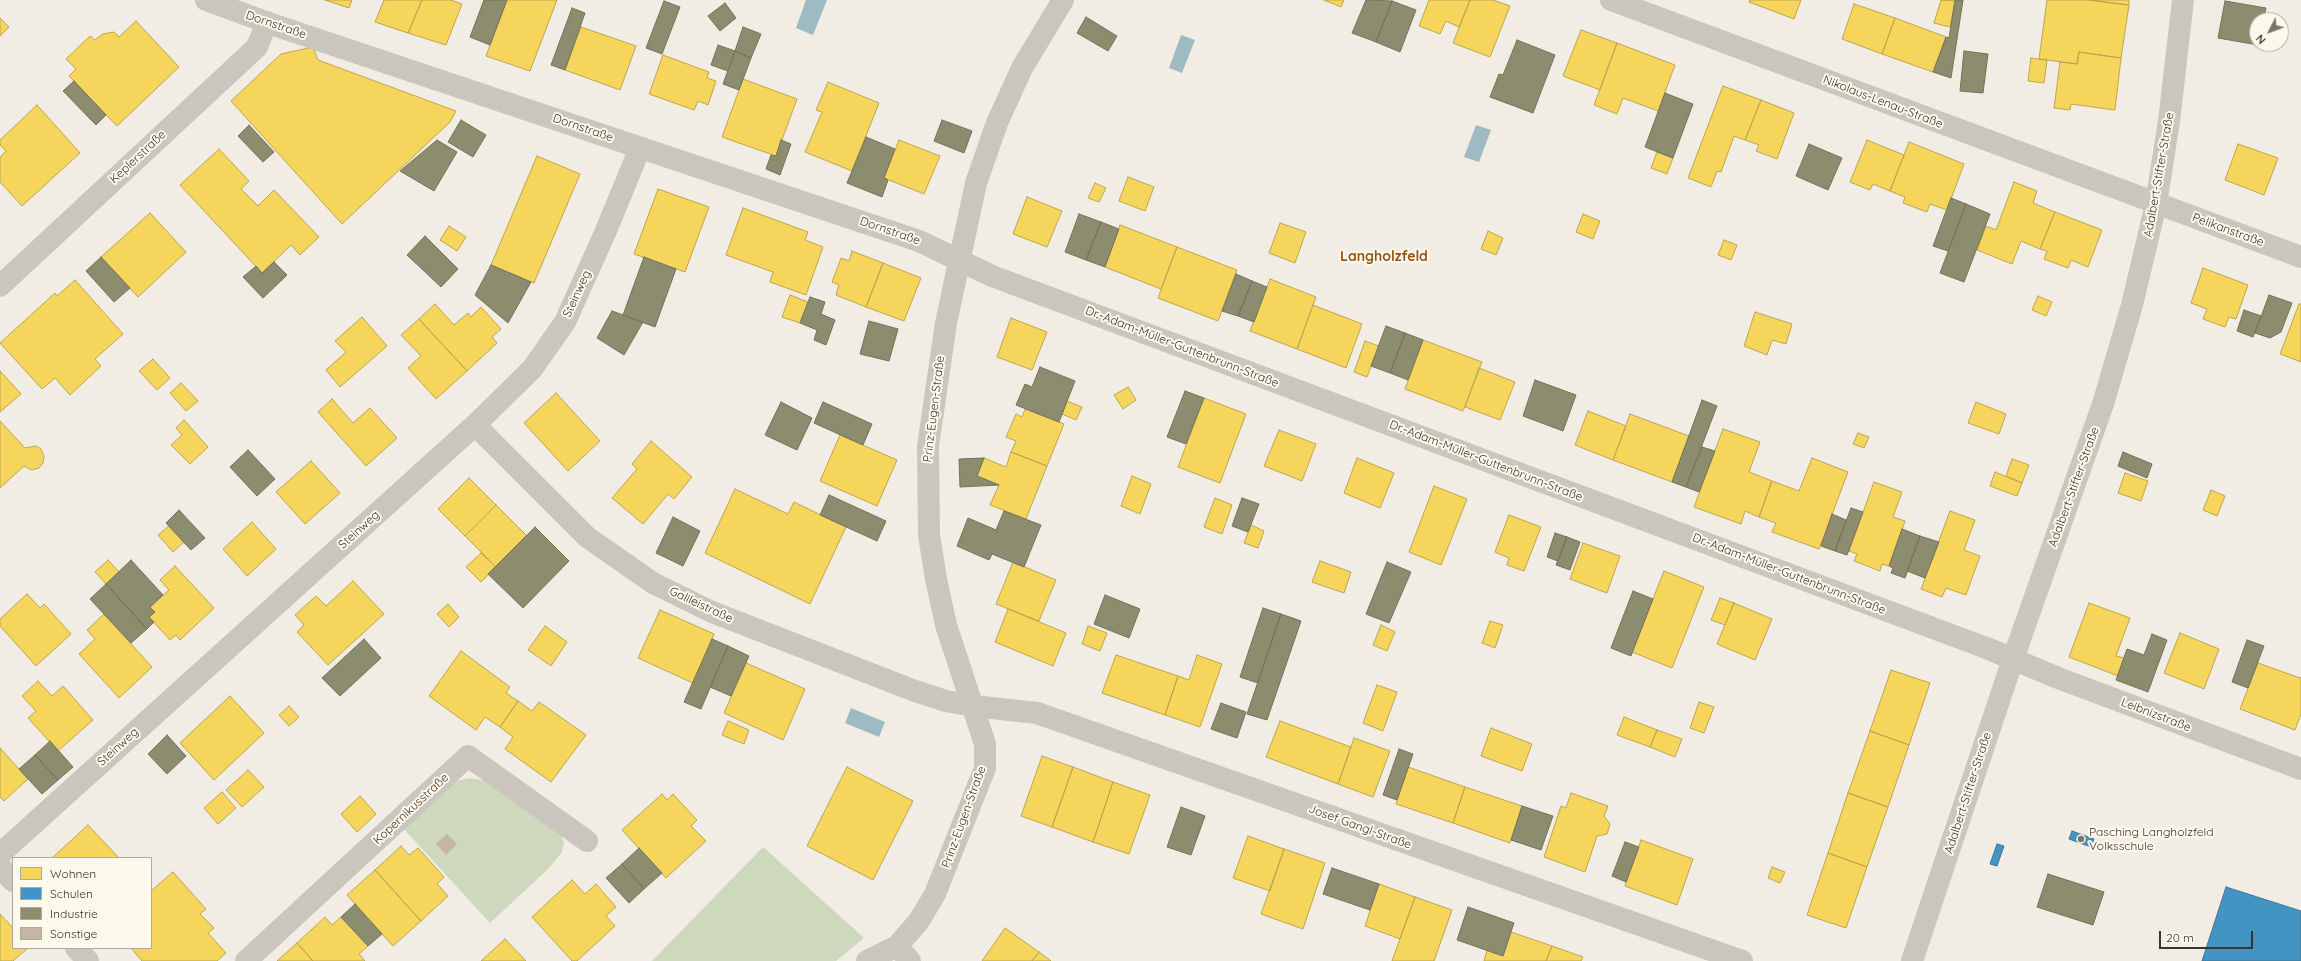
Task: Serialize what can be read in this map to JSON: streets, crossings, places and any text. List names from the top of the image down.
{
  "streets": {
    "street": [
      "Dornstraße",
      "Nikolaus-Lenau-Straße",
      "Keplerstraße",
      "Adalbert-Stifter-Straße",
      "Pelikanstraße",
      "Steinweg",
      "Dr.-Adam-Müller-Guttenbrunn-Straße",
      "Prinz-Eugen-Straße",
      "Galileistraße",
      "Leibnizstraße",
      "Kopernikusstraße",
      "Josef Gangl-Straße"
    ]
  },
  "crossings": [
    ["Dornstraße", "Keplerstraße"],
    ["Dornstraße", "Steinweg"],
    ["Dornstraße", "Dr.-Adam-Müller-Guttenbrunn-Straße"],
    ["Dornstraße", "Prinz-Eugen-Straße"],
    ["Nikolaus-Lenau-Straße", "Adalbert-Stifter-Straße"],
    ["Nikolaus-Lenau-Straße", "Pelikanstraße"],
    ["Adalbert-Stifter-Straße", "Pelikanstraße"],
    ["Adalbert-Stifter-Straße", "Dr.-Adam-Müller-Guttenbrunn-Straße"],
    ["Adalbert-Stifter-Straße", "Leibnizstraße"],
    ["Steinweg", "Galileistraße"],
    ["Dr.-Adam-Müller-Guttenbrunn-Straße", "Prinz-Eugen-Straße"],
    ["Dr.-Adam-Müller-Guttenbrunn-Straße", "Leibnizstraße"],
    ["Prinz-Eugen-Straße", "Galileistraße"],
    ["Prinz-Eugen-Straße", "Josef Gangl-Straße"],
    ["Galileistraße", "Josef Gangl-Straße"]
  ],
  "districts": ["Langholzfeld"],
  "places": ["Pasching Langholzfeld Volksschule"],
  "legend": [
    "Wohnen",
    "Schulen",
    "Industrie",
    "Sonstige"
  ],
  "scale_bar": "20 m",
  "north": "bottom left"
}
